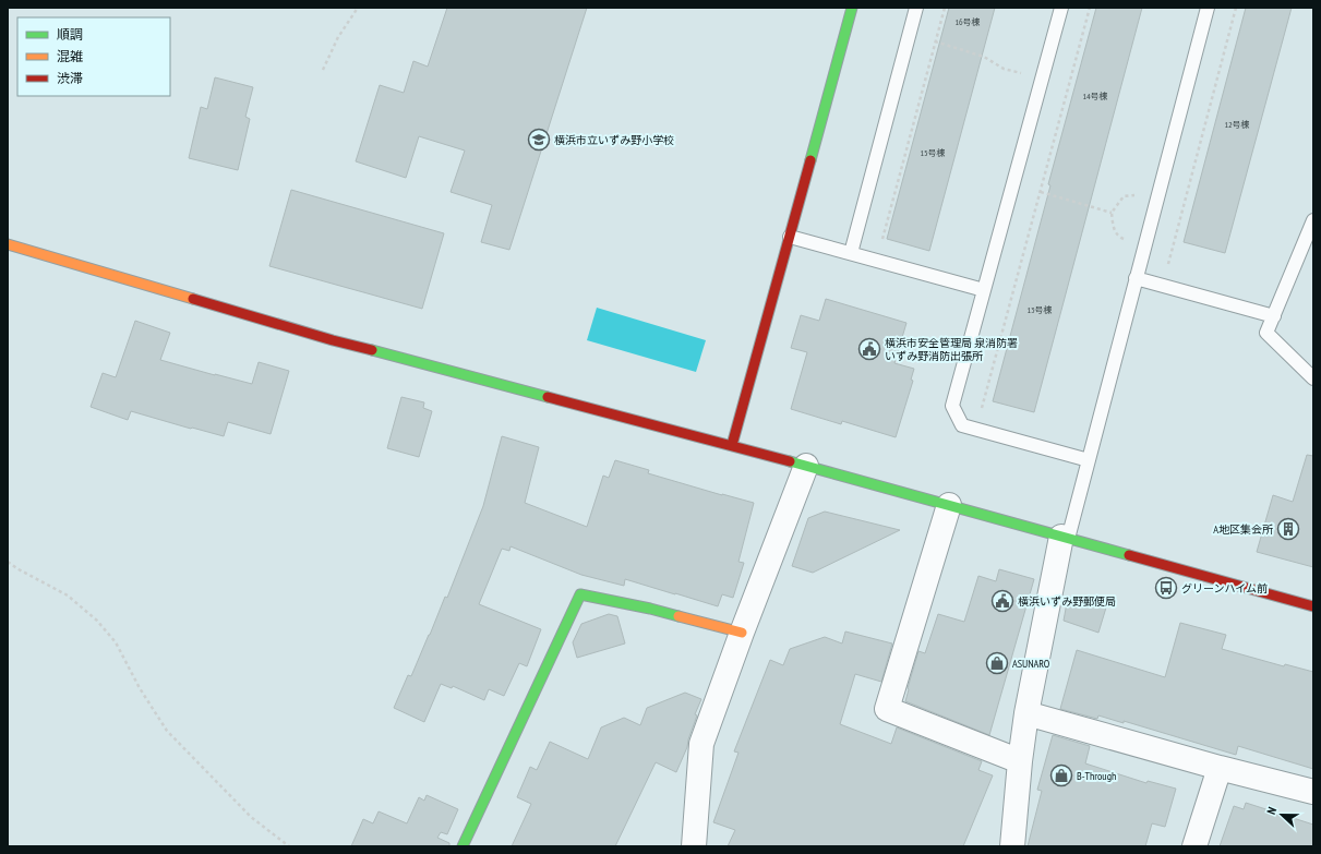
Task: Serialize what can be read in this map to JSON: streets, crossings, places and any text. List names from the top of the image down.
{
  "places": {
    "school or university": ["横浜市立いずみ野小学校"],
    "public building": ["横浜市安全管理局 泉消防署 いずみ野消防出張所", "横浜いずみ野郵便局"],
    "building": ["A地区集会所"],
    "bus stop": ["グリーンハイム前"],
    "shop": ["ASUNARO", "B-Through"]
  },
  "house_numbers": [
    "16号棟",
    "14号棟",
    "12号棟",
    "15号棟",
    "13号棟"
  ],
  "legend": ["順調", "混雑", "渋滞"],
  "north": "left"
}
